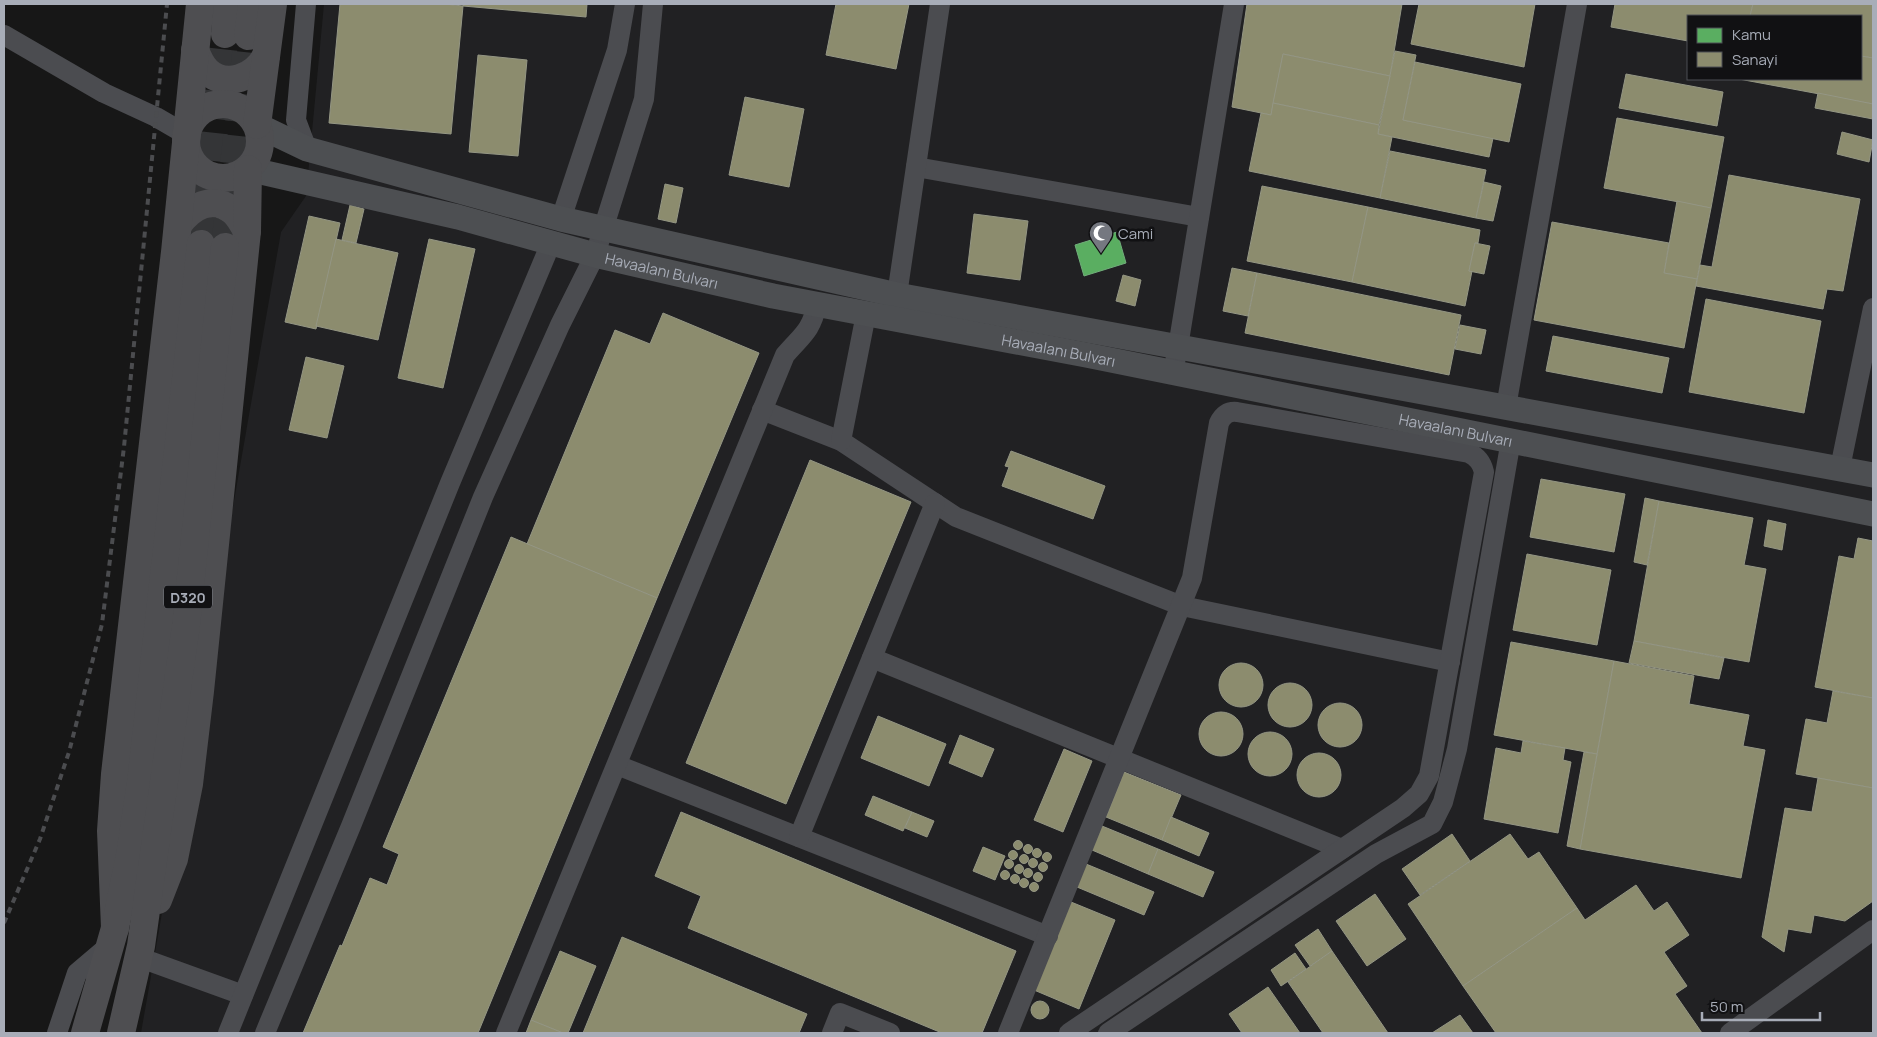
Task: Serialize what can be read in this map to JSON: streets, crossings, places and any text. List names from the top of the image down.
{
  "streets": {
    "highway": ["D320"],
    "main road": ["Havaalanı Bulvarı"]
  },
  "places": {
    "mosque": ["Cami"]
  },
  "legend": ["Kamu", "Sanayi"],
  "scale_bar": "50 m"
}
